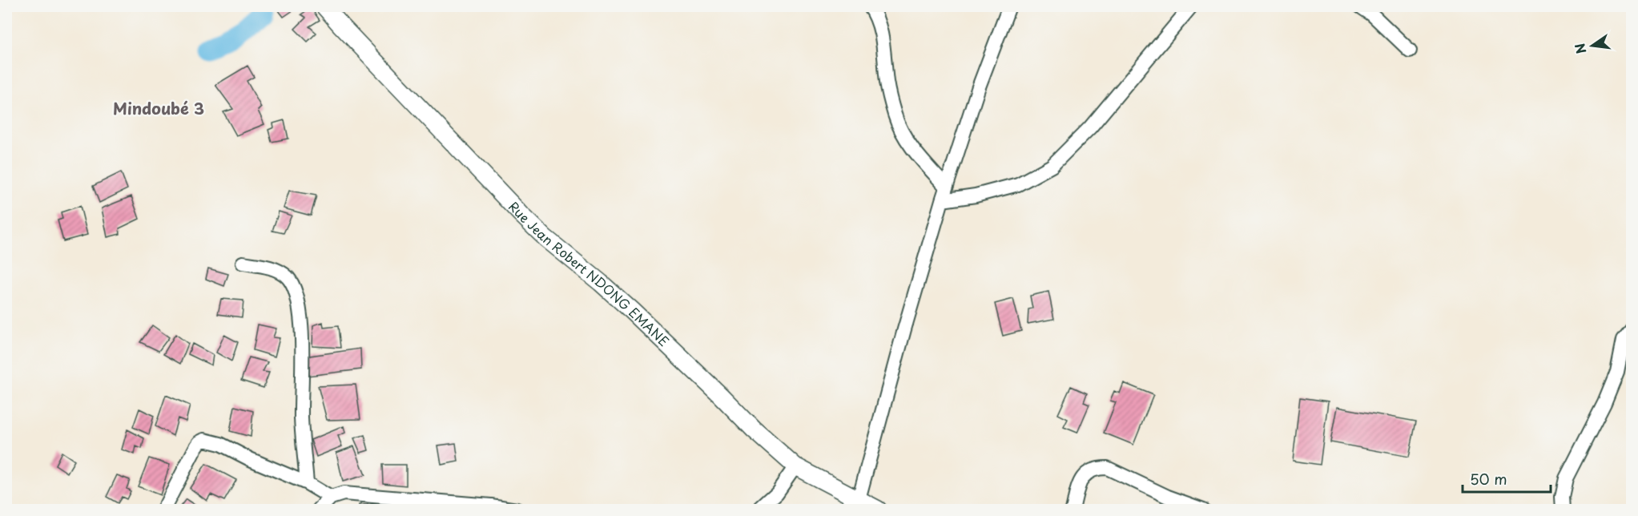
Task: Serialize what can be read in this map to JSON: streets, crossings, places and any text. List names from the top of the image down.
{
  "streets": {
    "street": ["Rue Jean Robert NDONG EMANE"]
  },
  "districts": ["Mindoubé 3"],
  "scale_bar": "50 m",
  "north": "left"
}
